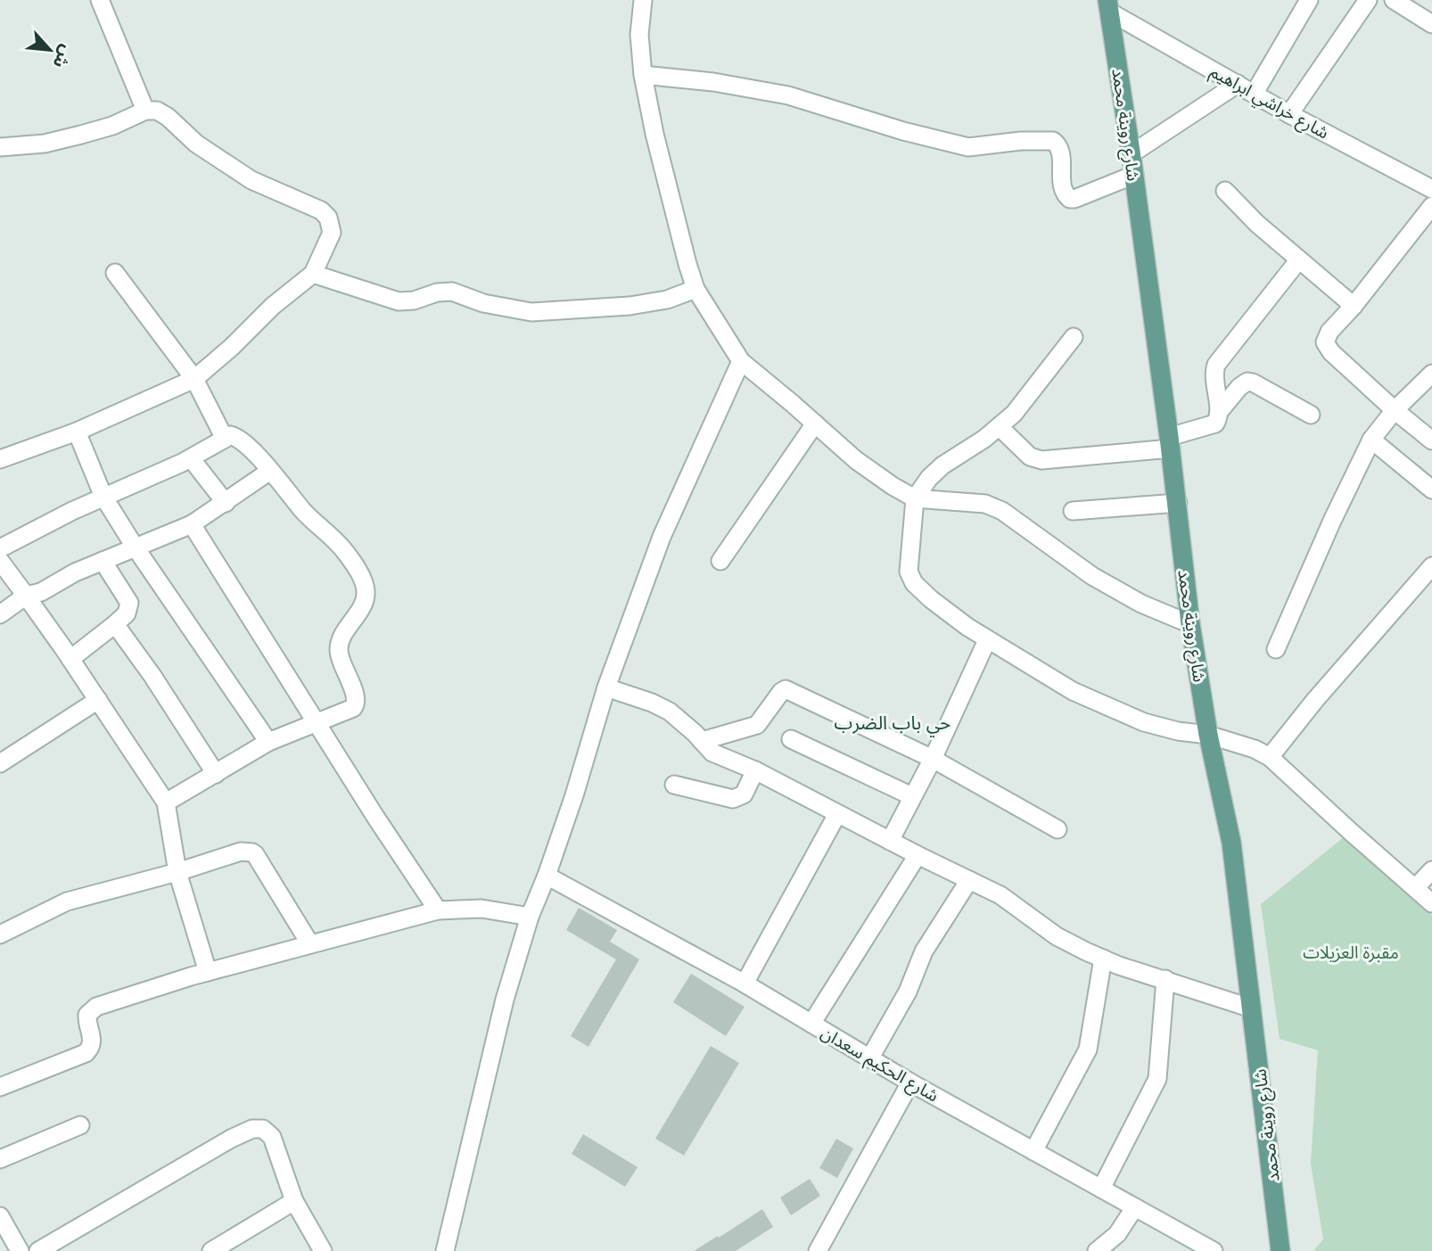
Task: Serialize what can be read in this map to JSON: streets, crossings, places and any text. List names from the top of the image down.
{
  "streets": {
    "main road": ["شارع روينة محمد"],
    "street": ["شارع خراشي ابراهيم", "شارع الحكيم سعدان"]
  },
  "crossings": [
    ["شارع خراشي ابراهيم", "شارع روينة محمد"]
  ],
  "districts": ["حي باب الضرب"],
  "parks": ["مقبرة العزيلات"],
  "north": "bottom right"
}
